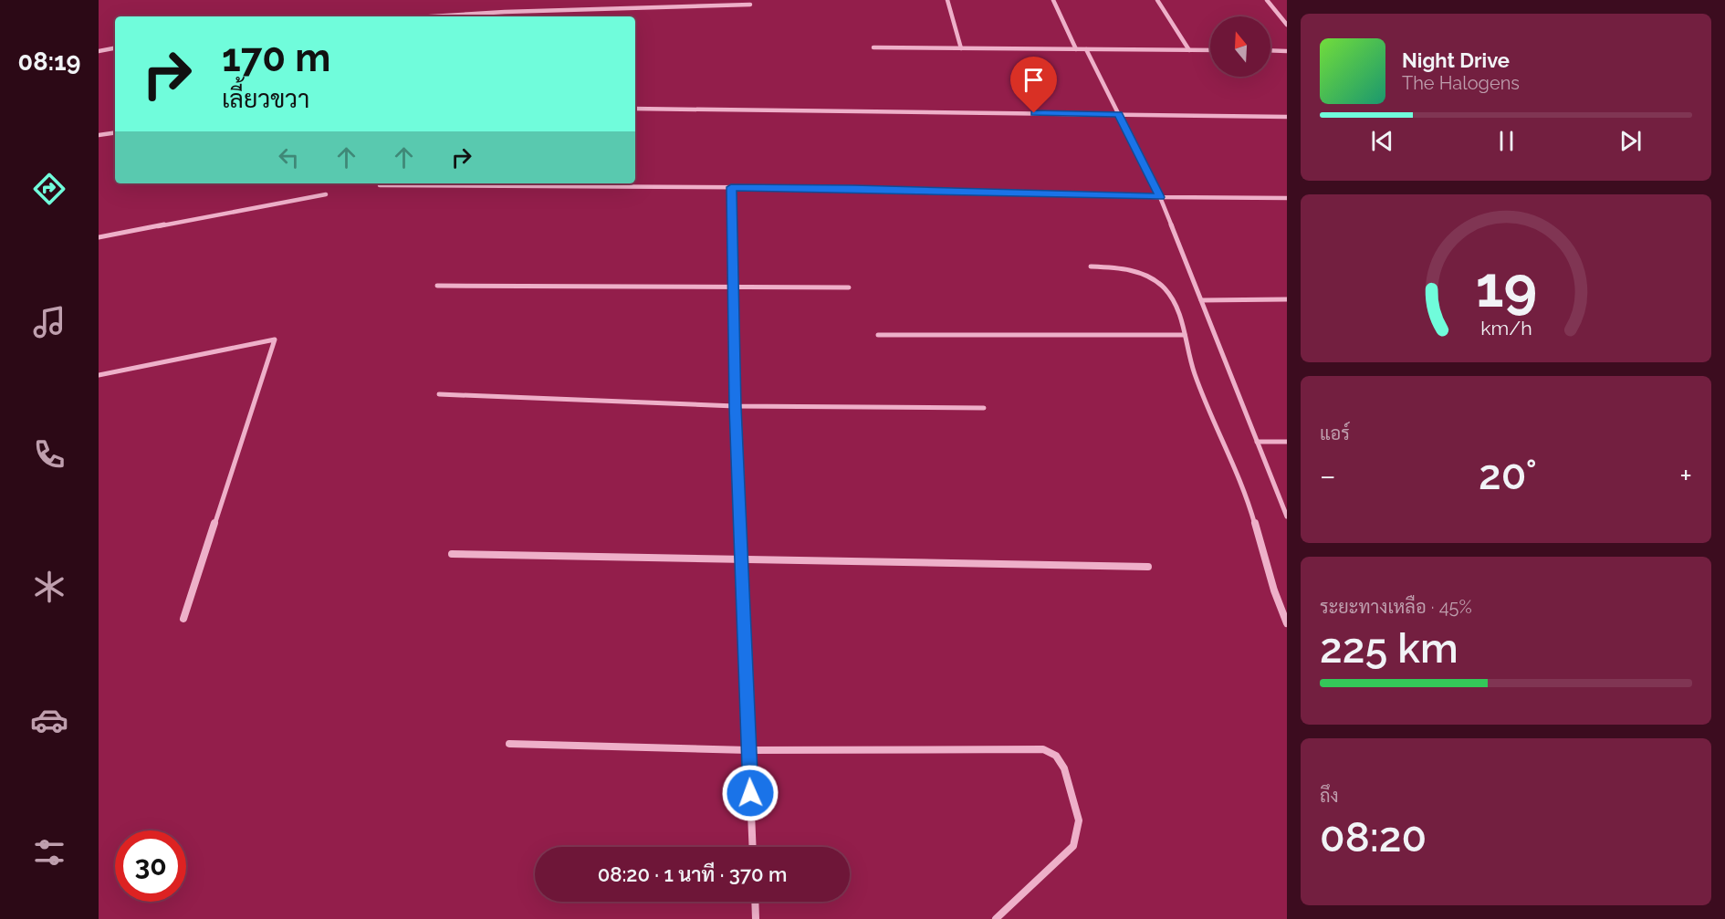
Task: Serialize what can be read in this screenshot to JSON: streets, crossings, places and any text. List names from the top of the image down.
{
  "north": "top",
  "page": {
    "tabs": "08:19",
    "turn": ["170 m", "เลี้ยวขวา"],
    "song": ["Night Drive", "The Halogens"],
    "tile": [
      "แอร์",
      ["ระยะทางเหลือ · 45%", "225 km"],
      ["ถึง", "08:20"]
    ],
    "heat": ["−", "20°", "+"],
    "limit": "30",
    "trip": "08:20 · 1 นาที · 370 m",
    "gauge": ["19", "km/h"]
  }
}
